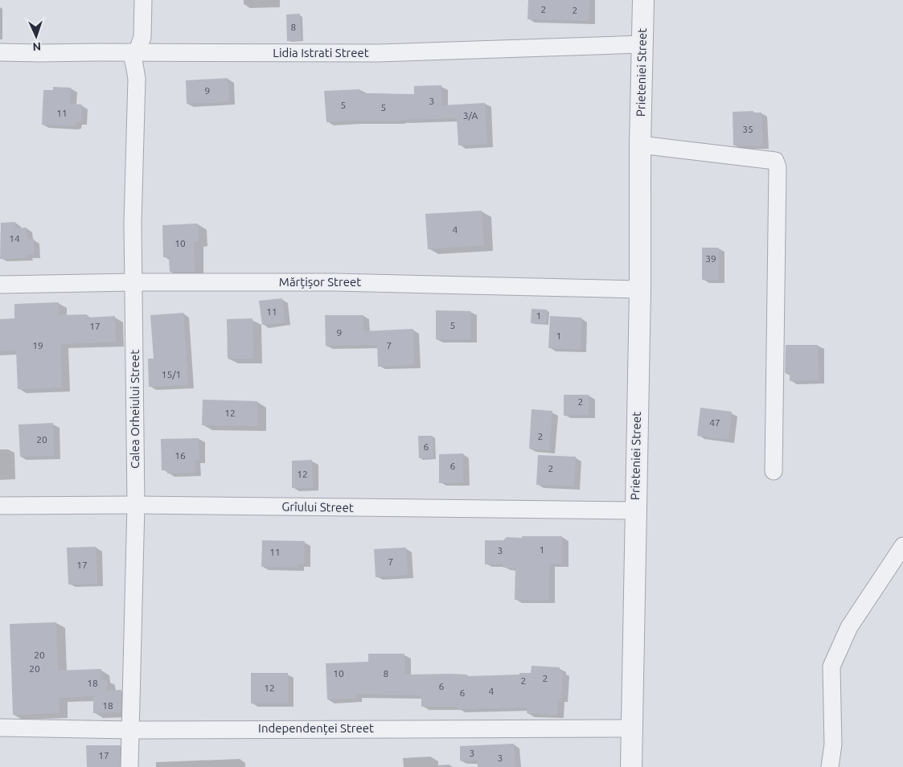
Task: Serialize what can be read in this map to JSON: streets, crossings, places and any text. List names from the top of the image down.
{
  "streets": {
    "street": [
      "Lidia Istrati Street",
      "Prieteniei Street",
      "Mărțișor Street",
      "Calea Orheiului Street",
      "Grîului Street",
      "Independenței Street"
    ]
  },
  "crossings": [
    ["Lidia Istrati Street", "Prieteniei Street"],
    ["Lidia Istrati Street", "Calea Orheiului Street"],
    ["Prieteniei Street", "Mărțișor Street"],
    ["Prieteniei Street", "Grîului Street"],
    ["Prieteniei Street", "Independenței Street"],
    ["Mărțișor Street", "Calea Orheiului Street"],
    ["Calea Orheiului Street", "Grîului Street"],
    ["Calea Orheiului Street", "Independenței Street"]
  ],
  "house_numbers": [
    "2",
    "2",
    "8",
    "9",
    "3",
    "5",
    "5",
    "11",
    "3/A",
    "35",
    "4",
    "14",
    "10",
    "39",
    "11",
    "1",
    "5",
    "17",
    "9",
    "1",
    "19",
    "7",
    "15/1",
    "2",
    "12",
    "47",
    "2",
    "20",
    "6",
    "16",
    "6",
    "2",
    "12",
    "1",
    "3",
    "11",
    "7",
    "17",
    "20",
    "20",
    "10",
    "8",
    "2",
    "2",
    "18",
    "6",
    "12",
    "4",
    "6",
    "18",
    "3",
    "17",
    "3"
  ],
  "north": "bottom"
}
